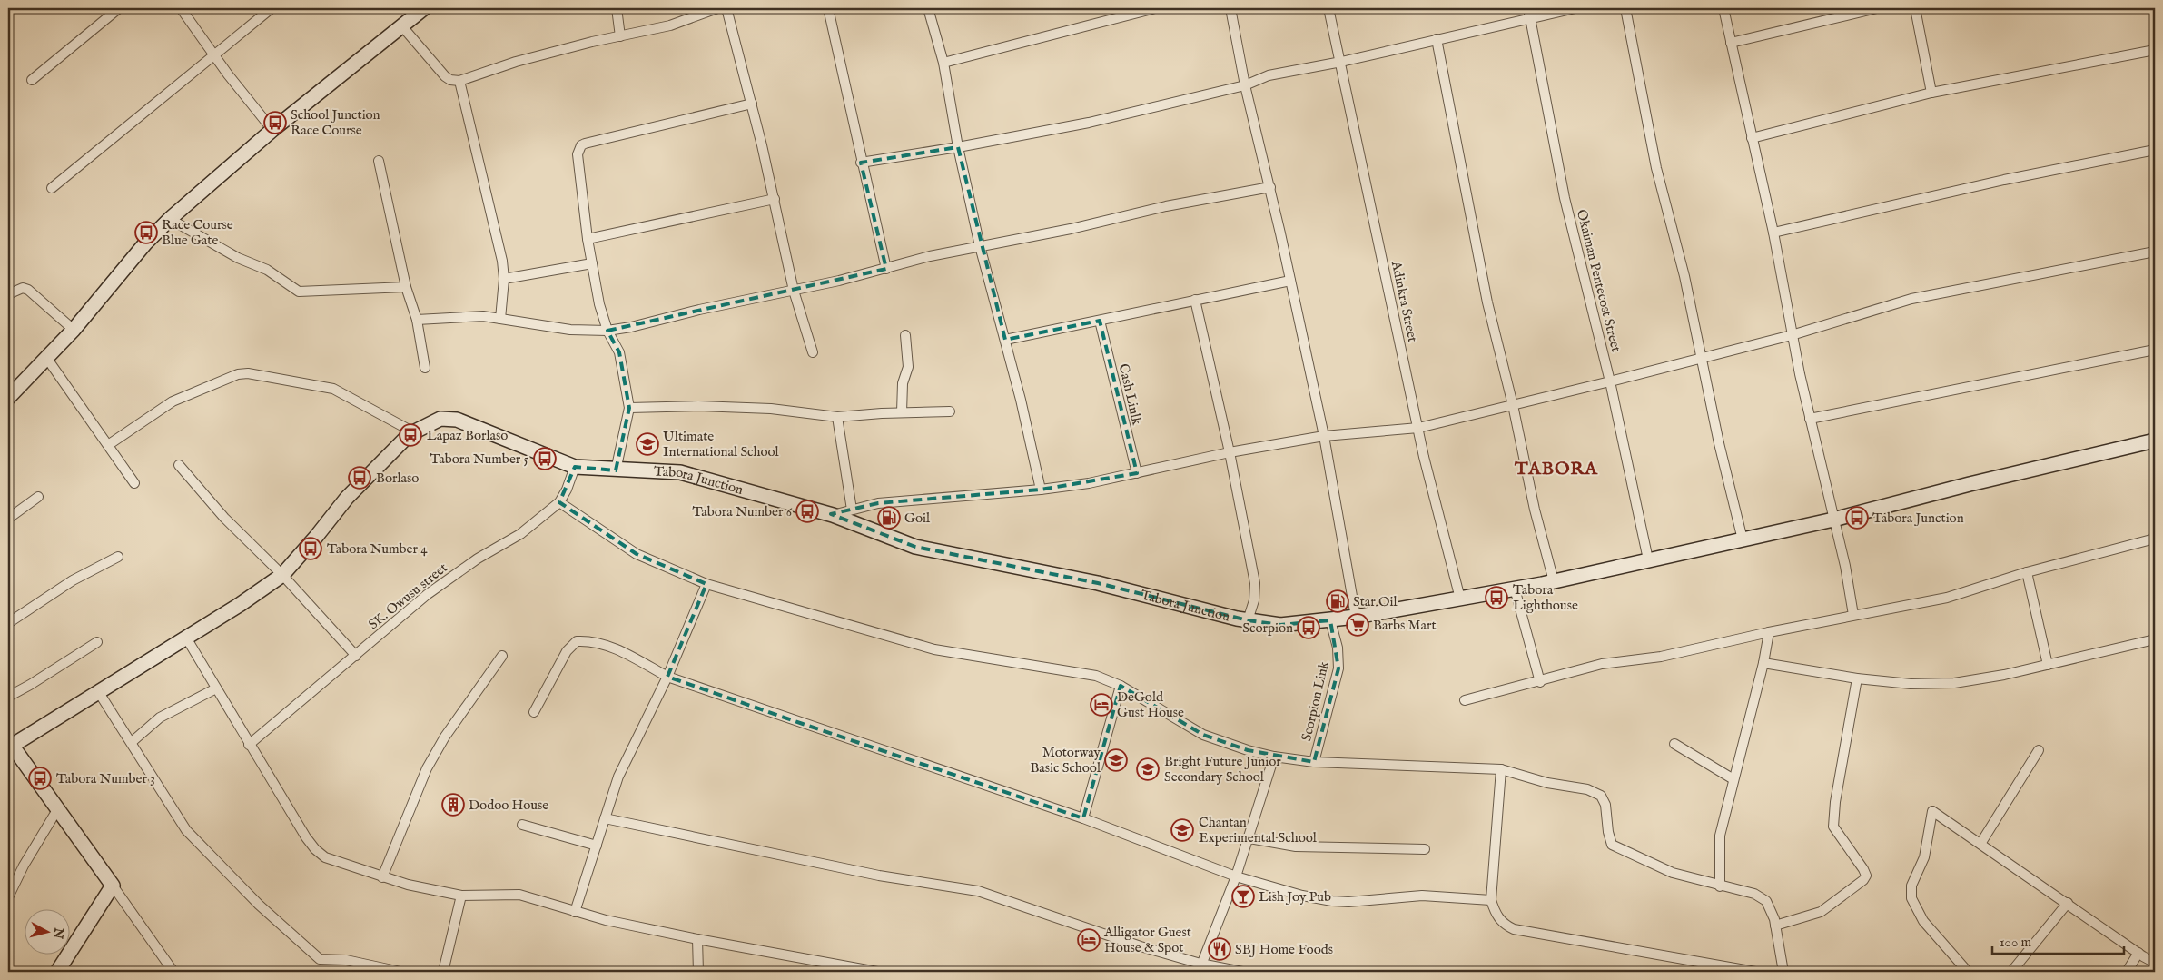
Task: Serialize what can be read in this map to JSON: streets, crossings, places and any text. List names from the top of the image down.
{
  "streets": {
    "street": [
      "Okaiman Pentecost Street",
      "Adinkra Street",
      "Cash Linlk",
      "Tabora Junction",
      "SK. Owusu street",
      "Scorpion Link"
    ]
  },
  "crossings": [
    ["Okaiman Pentecost Street", "Tabora Junction"],
    ["Adinkra Street", "Tabora Junction"],
    ["Tabora Junction", "SK. Owusu street"],
    ["Tabora Junction", "Scorpion Link"]
  ],
  "districts": ["TABORA"],
  "places": {
    "bus stop": [
      "School Junction Race Course",
      "Race Course Blue Gate",
      "Lapaz Borlaso",
      "Tabora Number 5",
      "Borlaso",
      "Tabora Number 6",
      "Tabora Junction",
      "Tabora Number 4",
      "Tabora Lighthouse",
      "Scorpion",
      "Tabora Number 3"
    ],
    "school or university": [
      "Ultimate International School",
      "Motorway Basic School",
      "Bright Future Junior Secondary School",
      "Chantan Experimental School"
    ],
    "fuel station": ["Goil", "Star Oil"],
    "supermarket": ["Barbs Mart"],
    "hotel": ["DeGold Gust House", "Alligator Guest House & Spot"],
    "building": ["Dodoo House"],
    "bar": ["Lish Joy Pub"],
    "restaurant": ["SBJ Home Foods"]
  },
  "scale_bar": "100 m",
  "north": "right"
}
